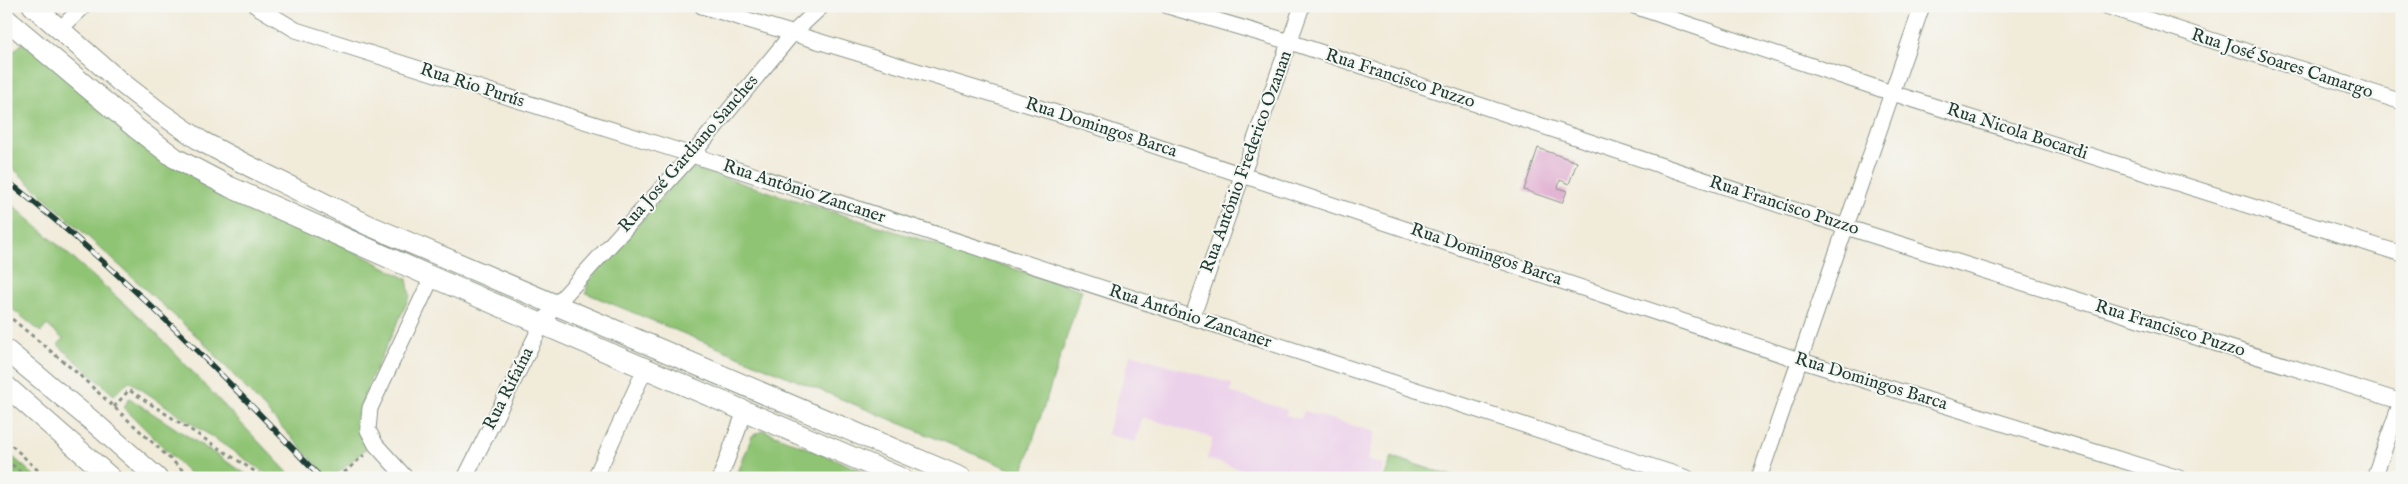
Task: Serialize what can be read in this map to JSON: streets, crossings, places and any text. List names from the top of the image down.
{
  "streets": {
    "street": [
      "Rua José Soares Camargo",
      "Rua Francisco Puzzo",
      "Rua Rio Purús",
      "Rua Domingos Barca",
      "Rua Nicola Bocardi",
      "Rua José Gardiano Sanches",
      "Rua Antônio Frederico Ozanan",
      "Rua Antônio Zancaner",
      "Rua Rifaína"
    ]
  },
  "crossings": [
    ["Rua Francisco Puzzo", "Rua Antônio Frederico Ozanan"],
    ["Rua Rio Purús", "Rua José Gardiano Sanches"],
    ["Rua Rio Purús", "Rua Antônio Zancaner"],
    ["Rua Domingos Barca", "Rua José Gardiano Sanches"],
    ["Rua Domingos Barca", "Rua Antônio Frederico Ozanan"],
    ["Rua José Gardiano Sanches", "Rua Antônio Zancaner"],
    ["Rua José Gardiano Sanches", "Rua Rifaína"],
    ["Rua Antônio Frederico Ozanan", "Rua Antônio Zancaner"]
  ]
}
